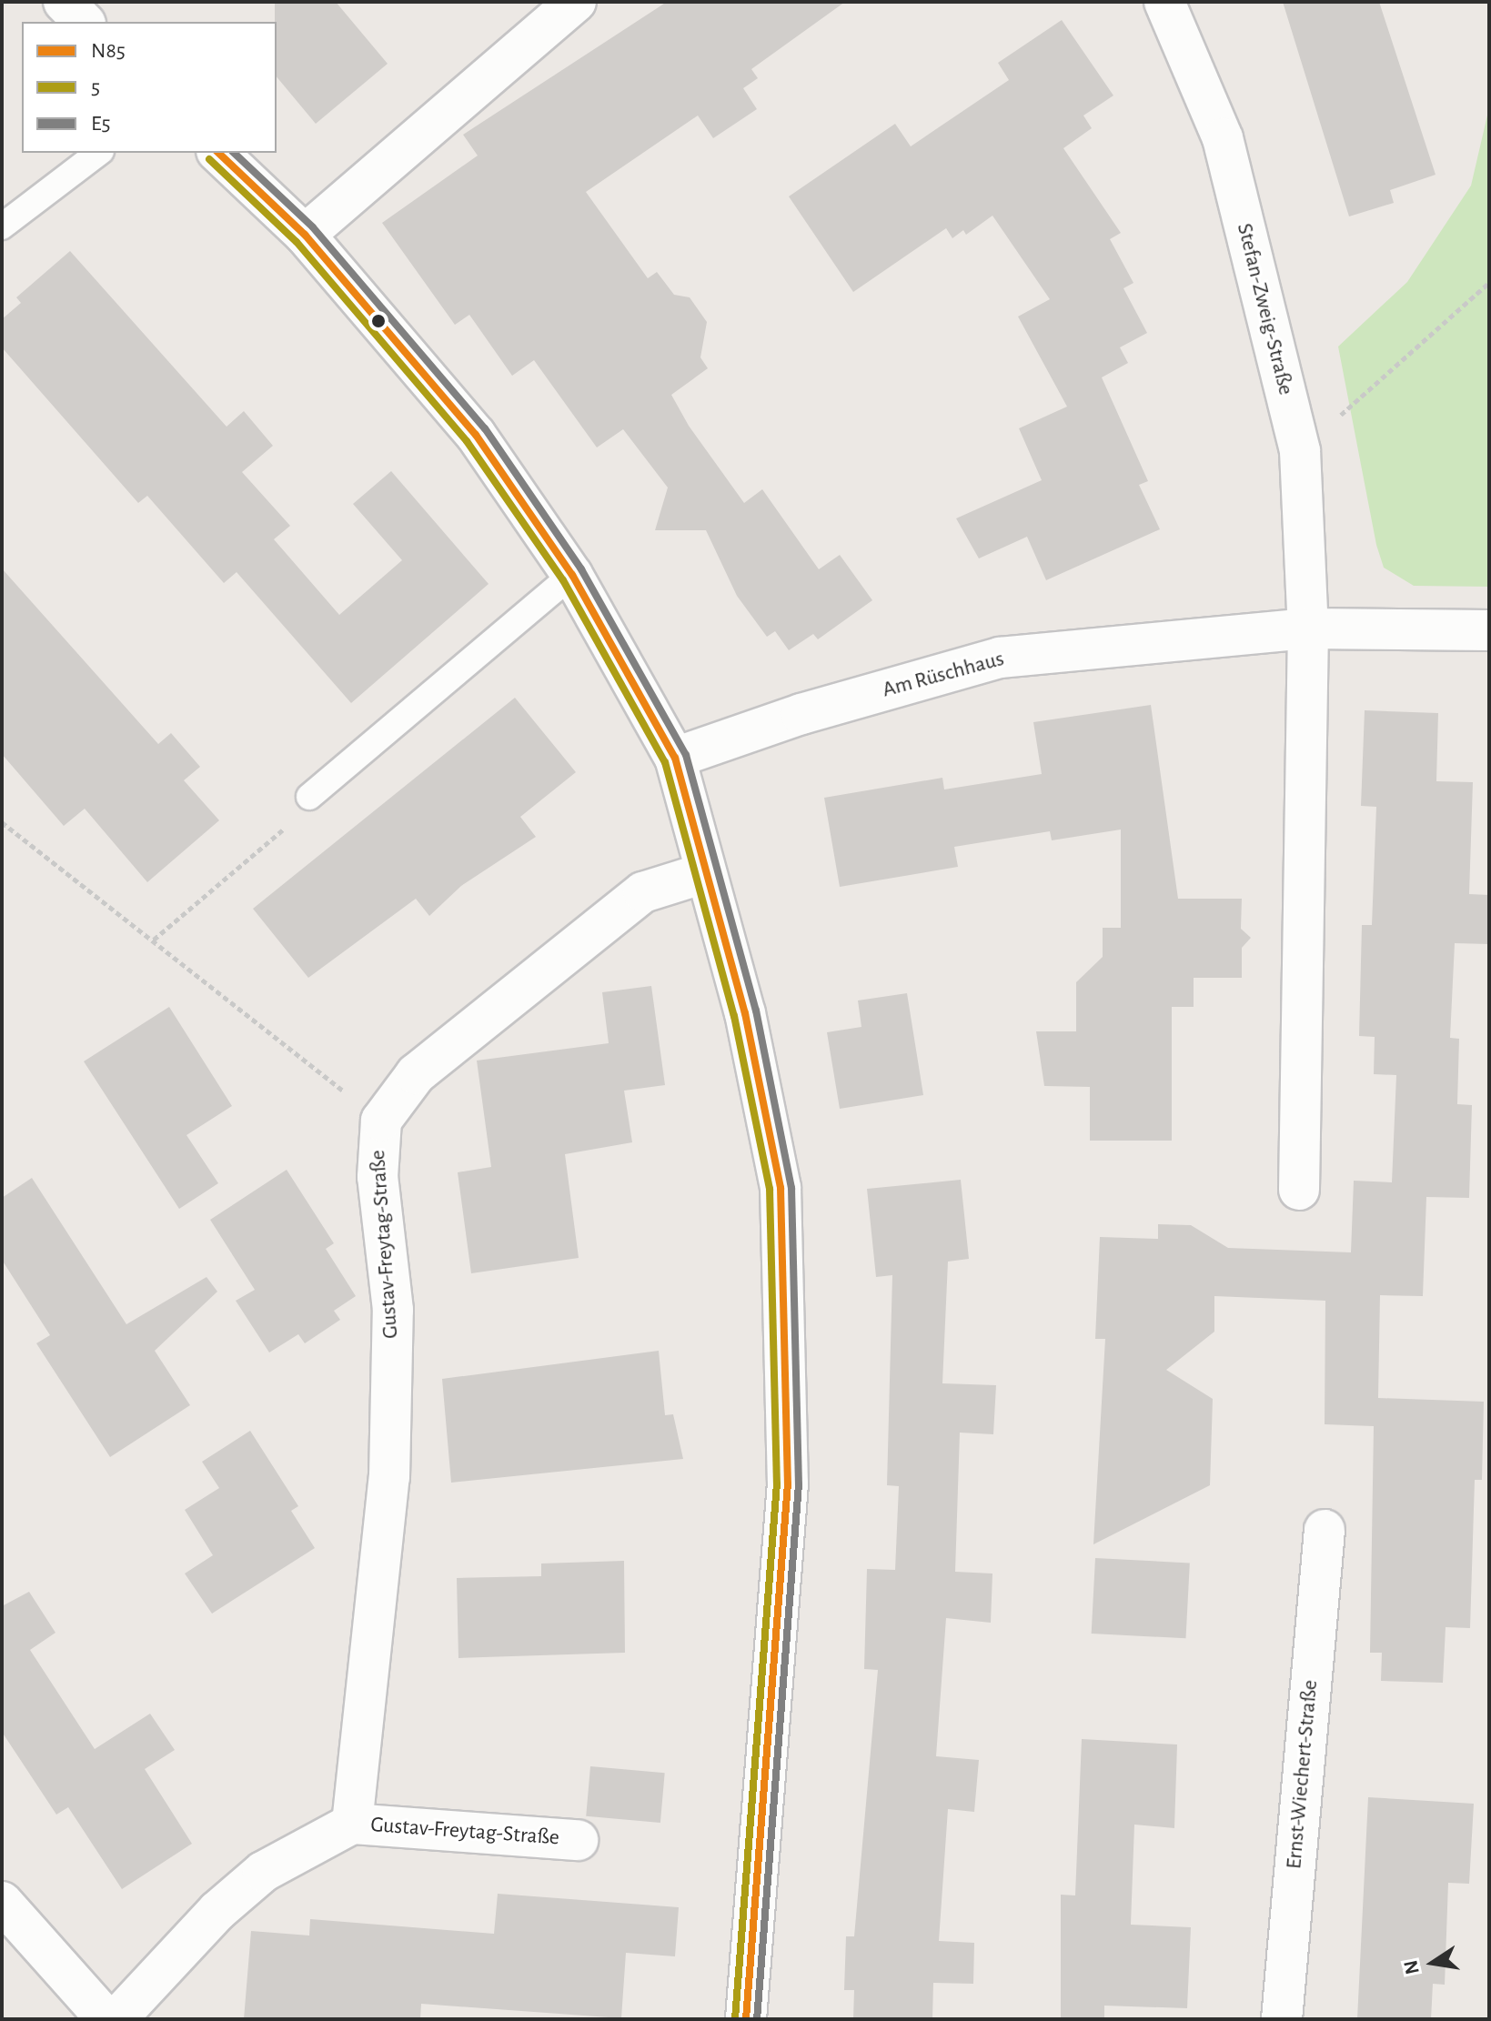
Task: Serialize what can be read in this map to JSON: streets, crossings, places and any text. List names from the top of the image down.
{
  "streets": {
    "street": [
      "Stefan-Zweig-Straße",
      "Am Rüschhaus",
      "Gustav-Freytag-Straße",
      "Ernst-Wiechert-Straße"
    ]
  },
  "crossings": [
    ["Stefan-Zweig-Straße", "Am Rüschhaus"]
  ],
  "lines": ["transit line N85", "transit line E5", "transit line 5"],
  "legend": ["N85", "5", "E5"],
  "north": "left"
}
